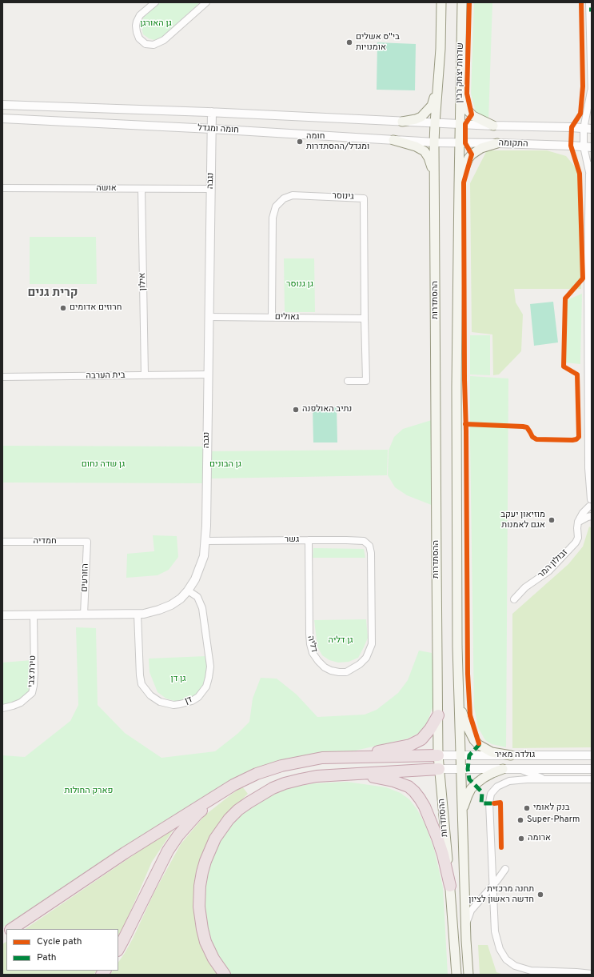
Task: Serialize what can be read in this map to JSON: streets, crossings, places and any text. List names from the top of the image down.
{
  "streets": {
    "main road": ["שדרות יצחק רבין", "ההסתדרות"],
    "street": [
      "חומה ומגדל",
      "התקומה",
      "נגבה",
      "אושה",
      "גינוסר",
      "אילון",
      "גאולים",
      "בית הערבה",
      "גשר",
      "חמדיה",
      "זבולון המר",
      "הזורעים",
      "דליה",
      "טירת צבי",
      "דן",
      "גולדה מאיר"
    ]
  },
  "crossings": [
    ["שדרות יצחק רבין", "התקומה"],
    ["שדרות יצחק רבין", "ההסתדרות"],
    ["חומה ומגדל", "התקומה"],
    ["חומה ומגדל", "נגבה"],
    ["חומה ומגדל", "ההסתדרות"],
    ["התקומה", "ההסתדרות"],
    ["נגבה", "אושה"],
    ["נגבה", "גאולים"],
    ["נגבה", "בית הערבה"],
    ["נגבה", "גשר"],
    ["נגבה", "הזורעים"],
    ["נגבה", "טירת צבי"],
    ["נגבה", "דן"],
    ["אושה", "אילון"],
    ["גינוסר", "גאולים"],
    ["אילון", "בית הערבה"],
    ["ההסתדרות", "גולדה מאיר"],
    ["גשר", "דליה"],
    ["חמדיה", "הזורעים"]
  ],
  "districts": ["קרית גנים"],
  "parks": [
    "גן האורגן",
    "גן גנוסר",
    "גן שדה נחום",
    "גן הבונים",
    "גן דליה",
    "גן דן",
    "פארק החולות"
  ],
  "places": [
    "בי\"ס אשלים אומנויות",
    "חומה ומגדל/ההסתדרות",
    "חרוזים אדומים",
    "נתיב האולפנה",
    "מוזיאון יעקב אגם לאמנות",
    "בנק לאומי",
    "Super-Pharm",
    "ארומה",
    "תחנה מרכזית חדשה ראשון לציון"
  ],
  "legend": ["Cycle path", "Path"]
}
